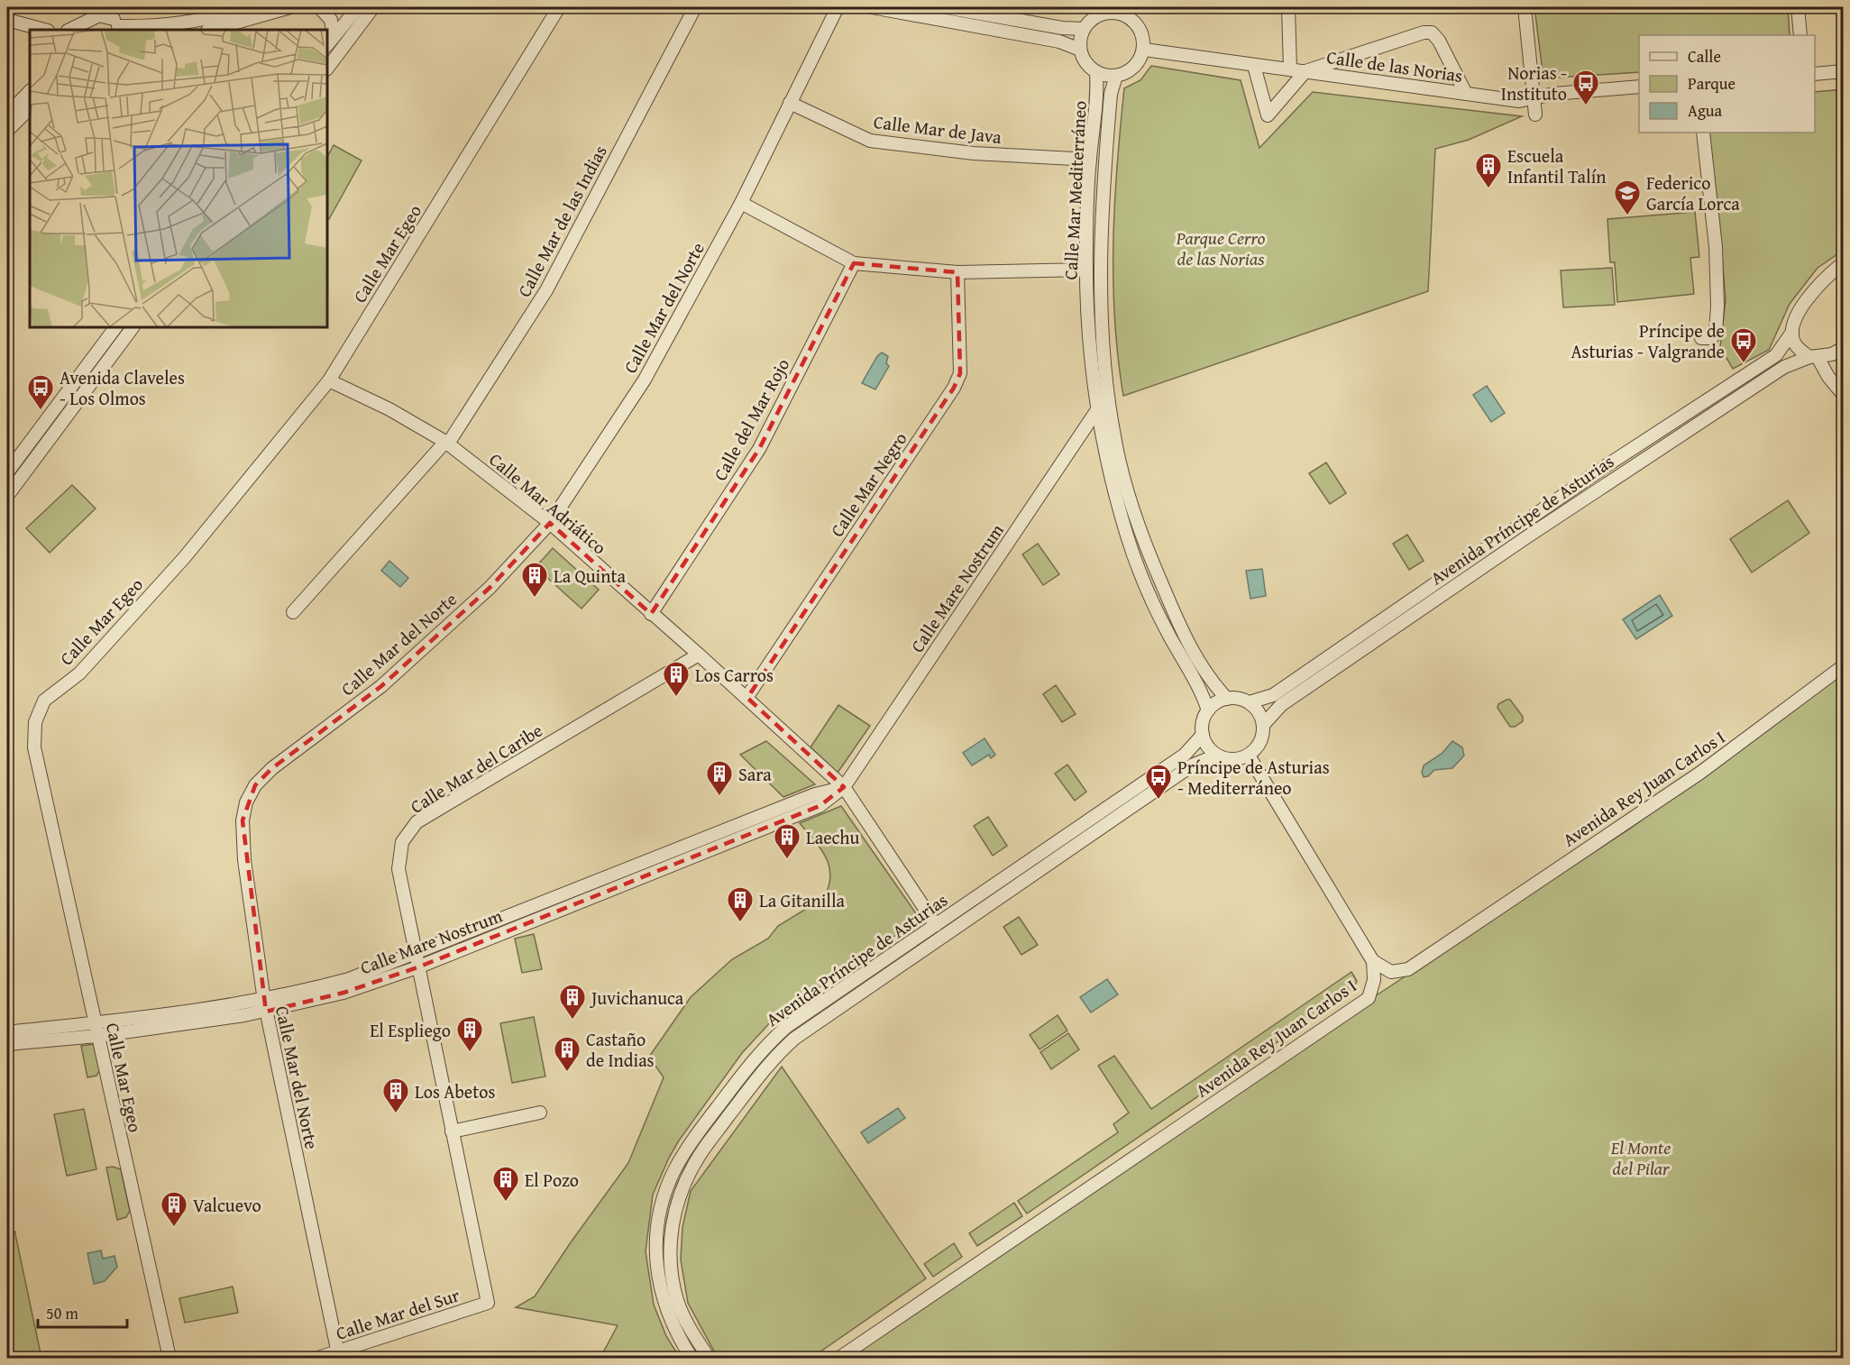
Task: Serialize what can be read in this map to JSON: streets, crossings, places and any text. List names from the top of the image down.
{
  "streets": {
    "street": [
      "Calle de las Norias",
      "Calle Mar de Java",
      "Calle Mar Mediterráneo",
      "Calle Mar de las Indias",
      "Calle Mar Egeo",
      "Calle Mar del Norte",
      "Calle del Mar Rojo",
      "Calle Mar Negro",
      "Calle Mar Adriático",
      "Avenida Príncipe de Asturias",
      "Calle Mare Nostrum",
      "Calle Mar del Caribe",
      "Avenida Rey Juan Carlos I",
      "Calle Mar del Sur"
    ]
  },
  "crossings": [
    ["Calle de las Norias", "Calle Mar Mediterráneo"],
    ["Calle Mar de Java", "Calle Mar Mediterráneo"],
    ["Calle Mar de Java", "Calle Mar del Norte"],
    ["Calle Mar Mediterráneo", "Avenida Príncipe de Asturias"],
    ["Calle Mar Mediterráneo", "Calle Mare Nostrum"],
    ["Calle Mar de las Indias", "Calle Mar Adriático"],
    ["Calle Mar Egeo", "Calle Mar Adriático"],
    ["Calle Mar Egeo", "Calle Mare Nostrum"],
    ["Calle Mar del Norte", "Calle Mar Adriático"],
    ["Calle Mar del Norte", "Calle Mare Nostrum"],
    ["Calle Mar del Norte", "Calle Mar del Sur"],
    ["Calle del Mar Rojo", "Calle Mar Adriático"],
    ["Calle Mar Negro", "Calle Mar Adriático"],
    ["Calle Mar Adriático", "Avenida Príncipe de Asturias"],
    ["Calle Mar Adriático", "Calle Mare Nostrum"],
    ["Calle Mar Adriático", "Calle Mar del Caribe"],
    ["Calle Mare Nostrum", "Calle Mar del Caribe"],
    ["Calle Mar del Caribe", "Calle Mar del Sur"]
  ],
  "parks": ["Parque Cerro de las Norias", "El Monte del Pilar"],
  "places": {
    "bus stop": [
      "Norias - Instituto",
      "Príncipe de Asturias - Valgrande",
      "Avenida Claveles - Los Olmos",
      "Príncipe de Asturias - Mediterráneo"
    ],
    "building": [
      "Escuela Infantil Talín",
      "La Quinta",
      "Los Carros",
      "Sara",
      "Laechu",
      "La Gitanilla",
      "Juvichanuca",
      "El Espliego",
      "Castaño de Indias",
      "Los Abetos",
      "El Pozo",
      "Valcuevo"
    ],
    "school or university": ["Federico García Lorca"]
  },
  "legend": ["Calle", "Parque", "Agua"],
  "scale_bar": "50 m"
}
